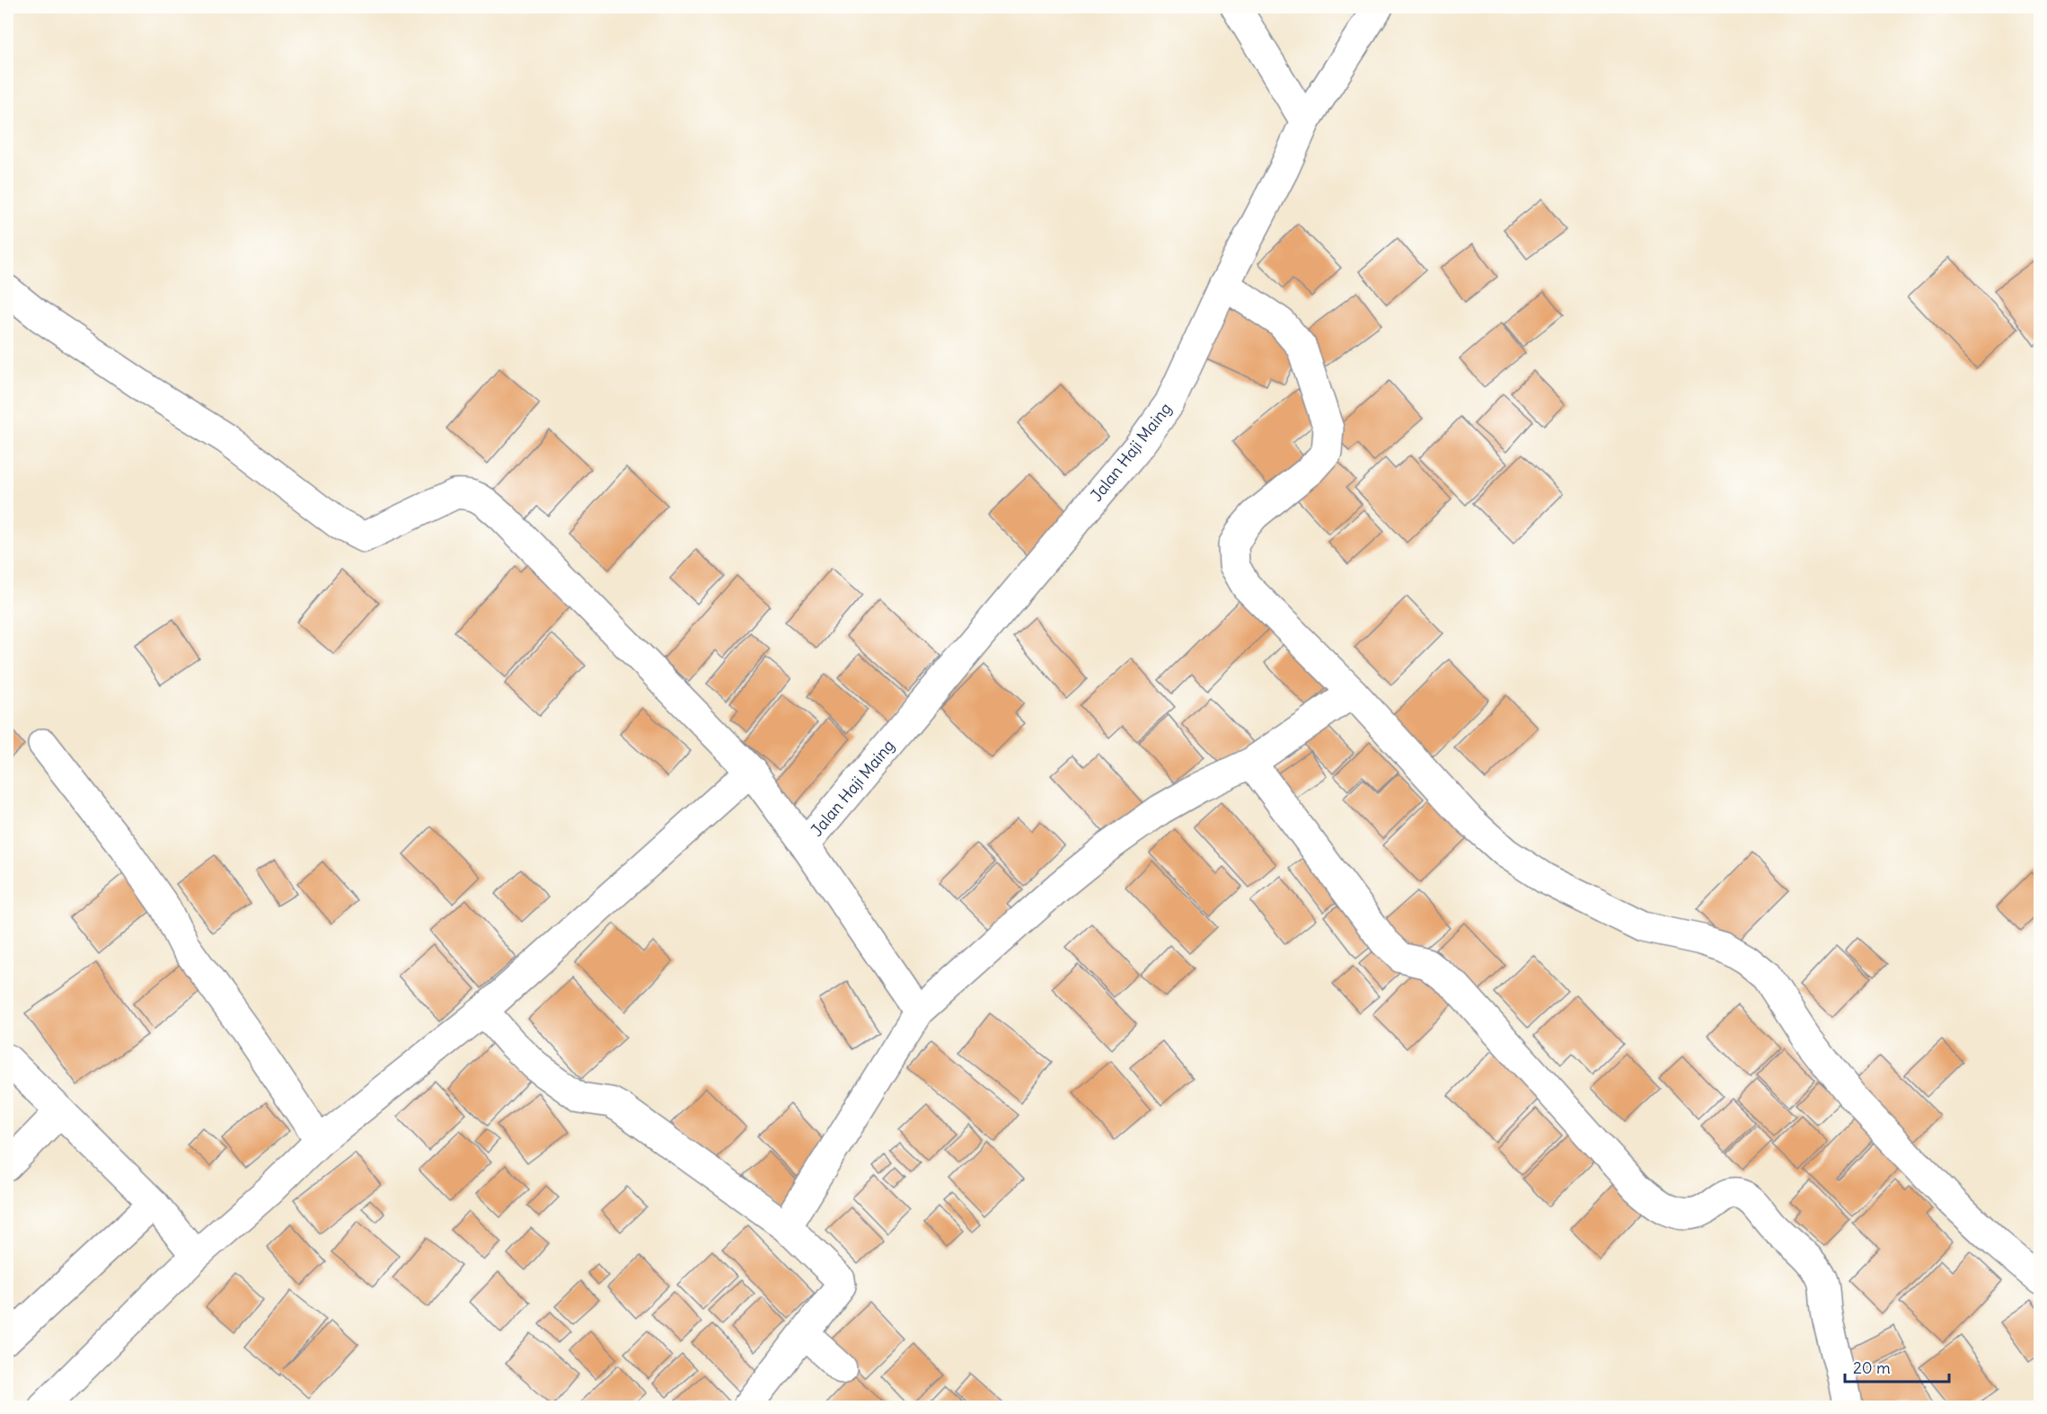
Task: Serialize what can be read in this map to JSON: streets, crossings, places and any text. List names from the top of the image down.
{
  "streets": {
    "street": ["Jalan Haji Maing"]
  },
  "scale_bar": "20 m"
}
